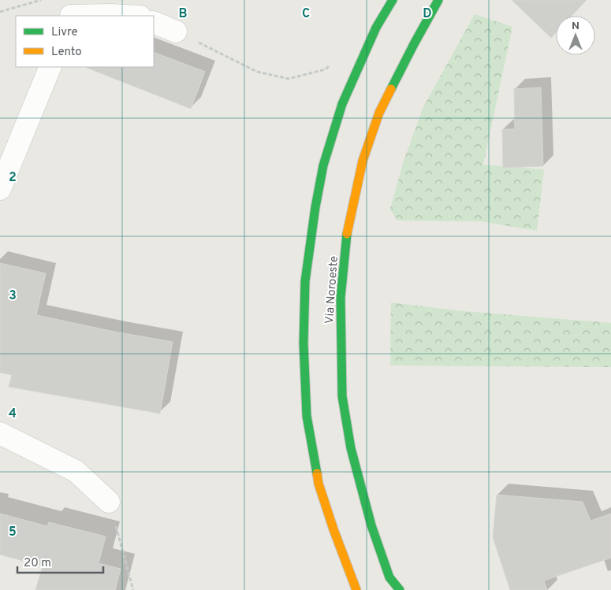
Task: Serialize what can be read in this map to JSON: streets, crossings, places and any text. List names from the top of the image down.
{
  "streets": {
    "main road": ["Via Noroeste"]
  },
  "legend": ["Livre", "Lento"],
  "scale_bar": "20 m",
  "north": "top",
  "grid": {
    "columns": ["B", "C", "D"],
    "rows": [
      "2",
      "3",
      "4",
      "5"
    ]
  }
}
